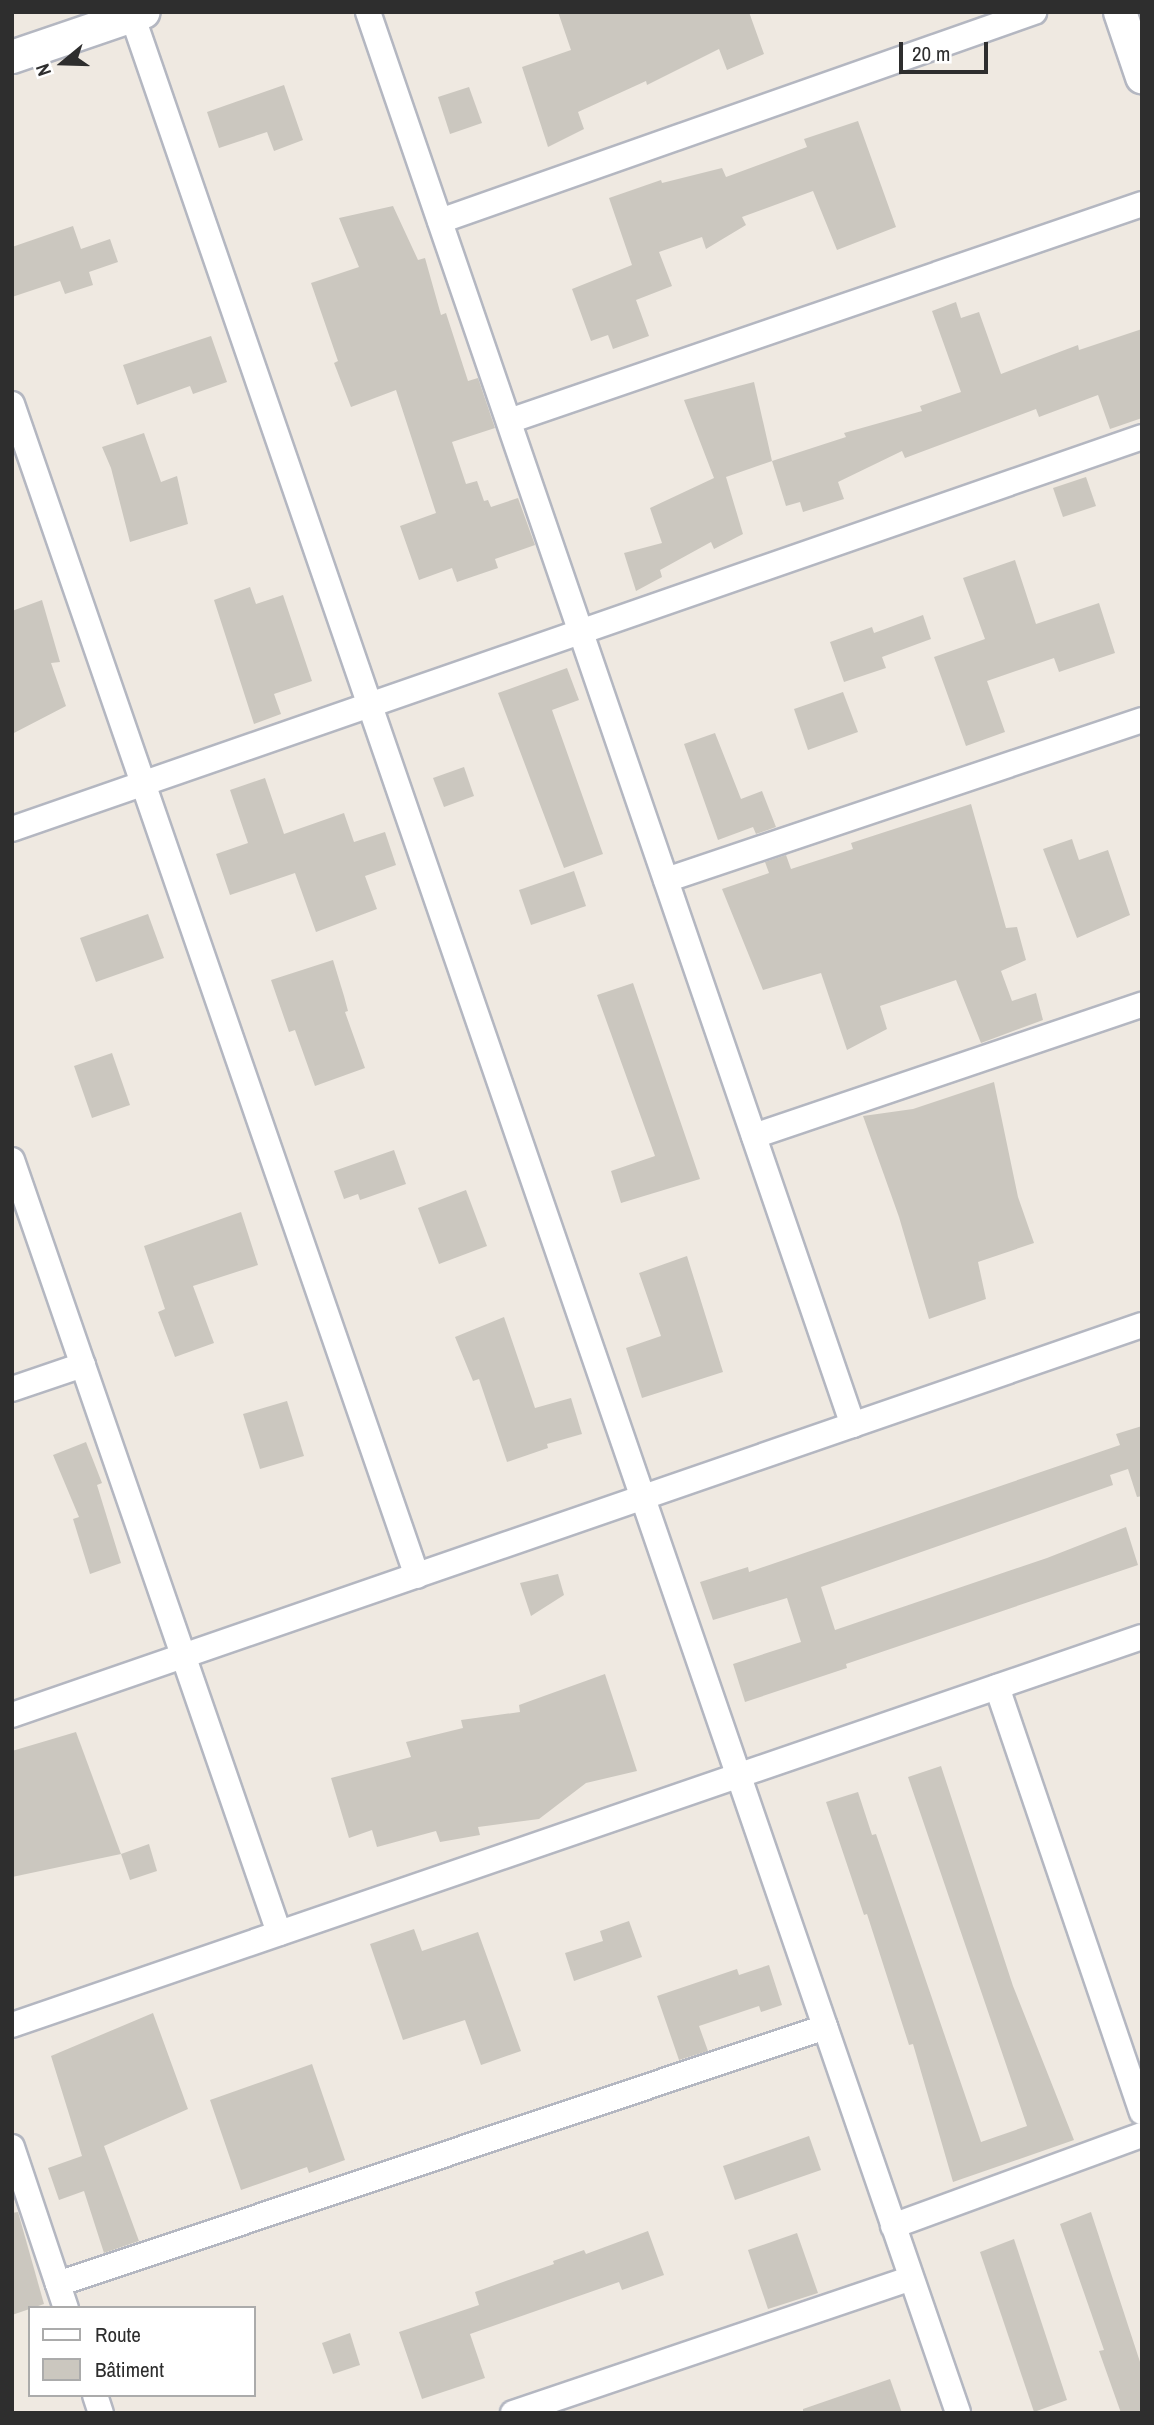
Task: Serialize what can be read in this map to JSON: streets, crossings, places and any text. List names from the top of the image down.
{
  "legend": ["Route", "Bâtiment"],
  "scale_bar": "20 m",
  "north": "left"
}
